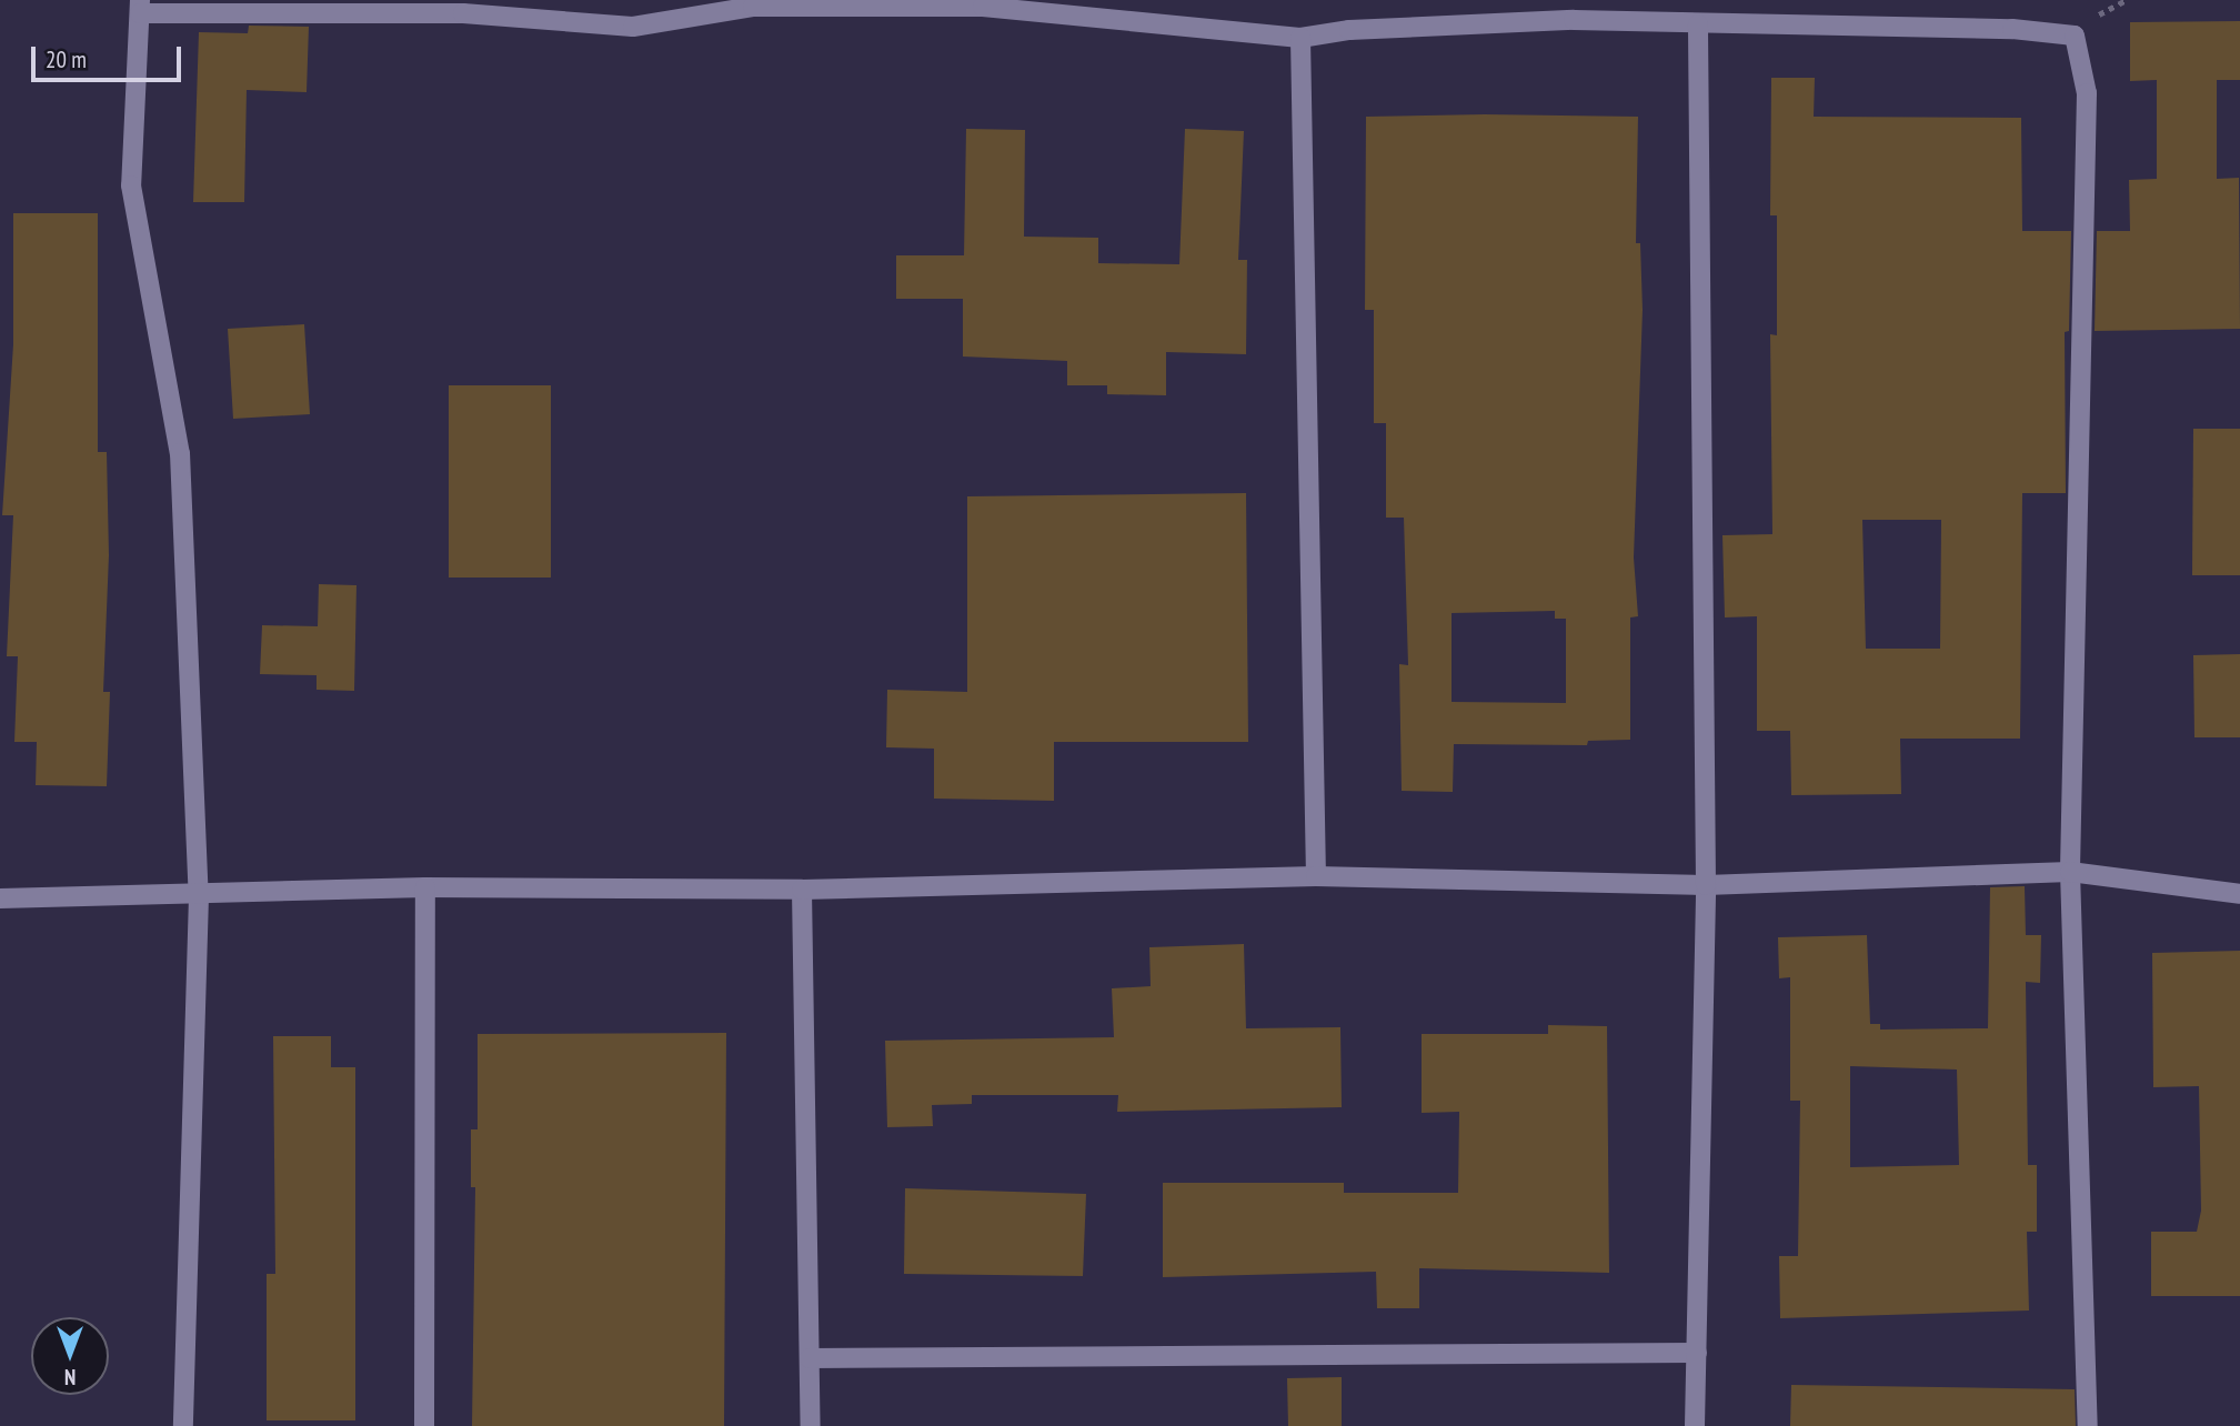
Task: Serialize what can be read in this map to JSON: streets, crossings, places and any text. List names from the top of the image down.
{
  "scale_bar": "20 m",
  "north": "bottom"
}
